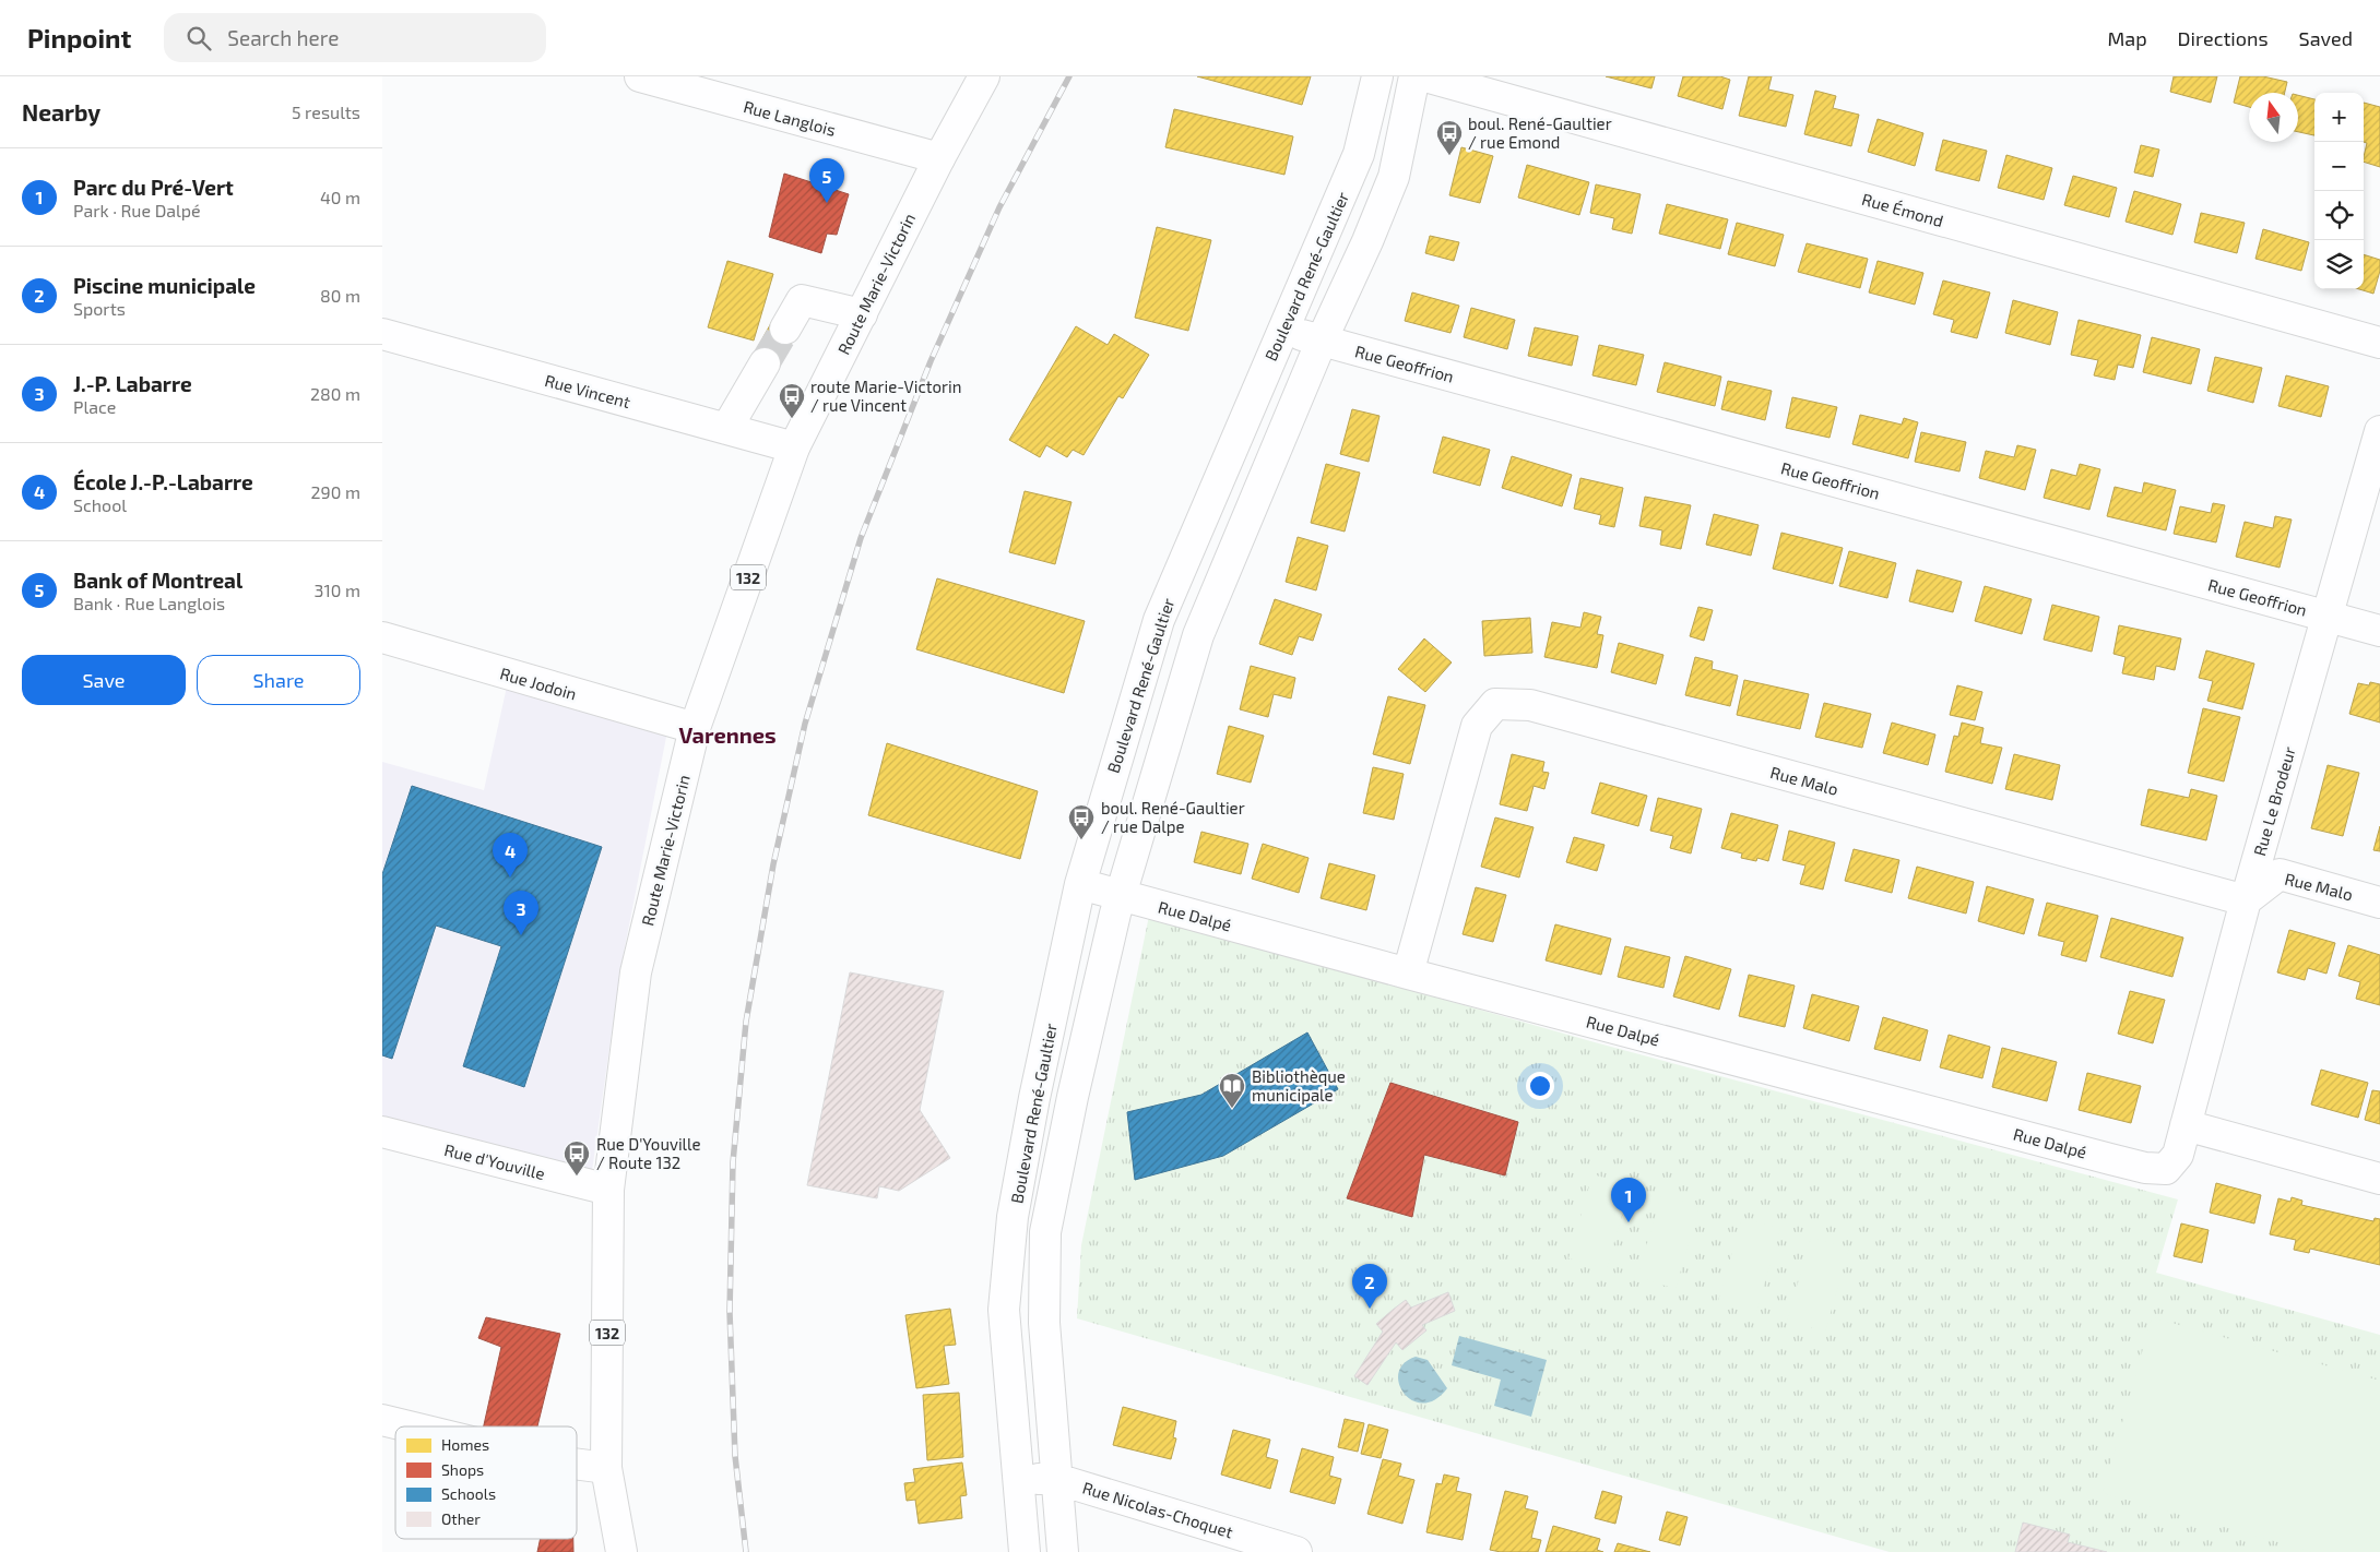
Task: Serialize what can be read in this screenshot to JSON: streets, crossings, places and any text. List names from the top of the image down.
{
  "streets": {
    "street": [
      "Rue Langlois",
      "Rue Émond",
      "Boulevard René-Gaultier",
      "Route Marie-Victorin",
      "Rue Geoffrion",
      "Rue Vincent",
      "132",
      "Rue Jodoin",
      "Rue Malo",
      "Rue Le Brodeur",
      "Rue Dalpé",
      "Rue d'Youville",
      "Rue Nicolas-Choquet"
    ]
  },
  "crossings": [
    ["Rue Langlois", "Route Marie-Victorin"],
    ["Boulevard René-Gaultier", "Rue Geoffrion"],
    ["Boulevard René-Gaultier", "Rue Dalpé"],
    ["Boulevard René-Gaultier", "Rue Nicolas-Choquet"],
    ["Route Marie-Victorin", "Rue Vincent"],
    ["Route Marie-Victorin", "Rue Jodoin"],
    ["Route Marie-Victorin", "Rue d'Youville"],
    ["Rue Geoffrion", "Rue Le Brodeur"],
    ["Rue Malo", "Rue Le Brodeur"],
    ["Rue Malo", "Rue Dalpé"],
    ["Rue Le Brodeur", "Rue Dalpé"]
  ],
  "districts": ["Varennes"],
  "places": {
    "bus stop": [
      "boul. René-Gaultier / rue Emond",
      "route Marie-Victorin / rue Vincent",
      "boul. René-Gaultier / rue Dalpe",
      "Rue D'Youville / Route 132"
    ],
    "library": ["Bibliothèque municipale"]
  },
  "legend": [
    "Homes",
    "Shops",
    "Schools",
    "Other"
  ],
  "north": "top",
  "page": {
    "header": "Pinpoint",
    "search": "Search here",
    "nav": ["Map", "Directions", "Saved"],
    "heading": ["Nearby", "5 results"],
    "map_buttons": ["+", "−"],
    "list": [
      {
        "mark": "1",
        "name": "Parc du Pré-Vert",
        "note": "Park · Rue Dalpé",
        "value": "40 m"
      },
      {
        "mark": "2",
        "name": "Piscine municipale",
        "note": "Sports",
        "value": "80 m"
      },
      {
        "mark": "3",
        "name": "J.-P. Labarre",
        "note": "Place",
        "value": "280 m"
      },
      {
        "mark": "4",
        "name": "École J.-P.-Labarre",
        "note": "School",
        "value": "290 m"
      },
      {
        "mark": "5",
        "name": "Bank of Montreal",
        "note": "Bank · Rue Langlois",
        "value": "310 m"
      }
    ],
    "pins": [
      "5",
      "4",
      "3",
      "1",
      "2"
    ],
    "buttons": ["Save", "Share"]
  }
}
